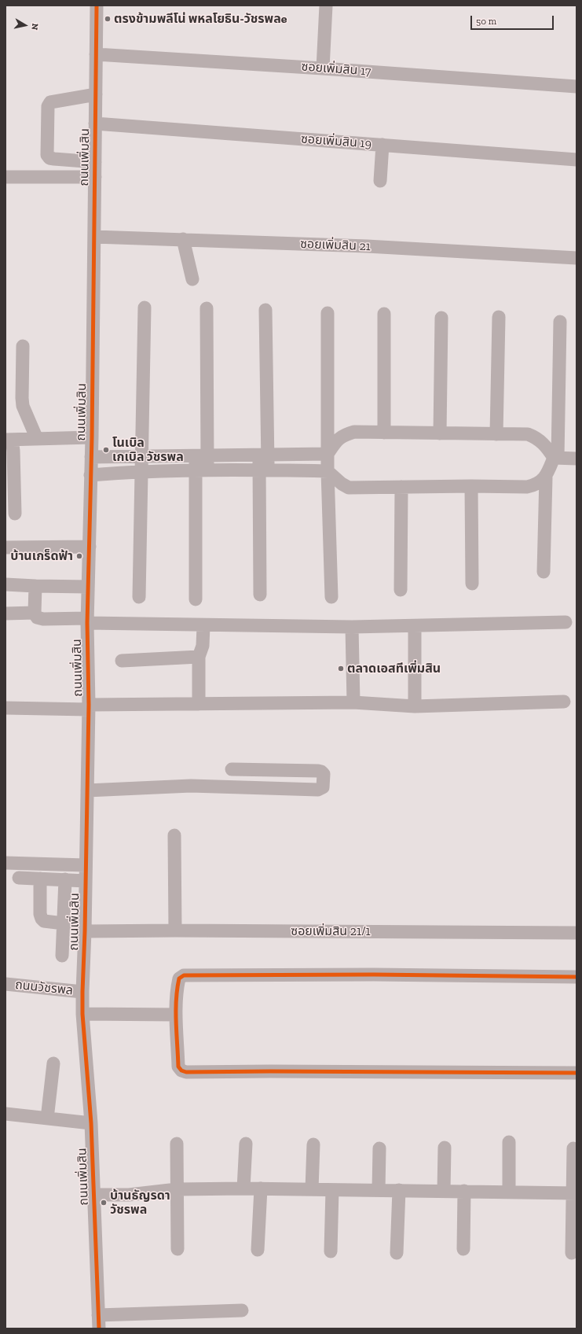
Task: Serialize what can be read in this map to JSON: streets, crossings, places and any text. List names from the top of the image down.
{
  "streets": {
    "street": [
      "ซอยเพิ่มสิน 17",
      "ซอยเพิ่มสิน 19",
      "ถนนเพิ่มสิน",
      "ซอยเพิ่มสิน 21",
      "ซอยเพิ่มสิน 21/1",
      "ถนนวัชรพล"
    ]
  },
  "crossings": [
    ["ซอยเพิ่มสิน 17", "ถนนเพิ่มสิน"],
    ["ซอยเพิ่มสิน 19", "ถนนเพิ่มสิน"],
    ["ถนนเพิ่มสิน", "ซอยเพิ่มสิน 21"],
    ["ถนนเพิ่มสิน", "ซอยเพิ่มสิน 21/1"],
    ["ถนนเพิ่มสิน", "ถนนวัชรพล"]
  ],
  "places": [
    "ตรงข้ามพลีโน่ พหลโยธิน-วัชรพลe",
    "โนเบิล เกเบิล วัชรพล",
    "บ้านเกร็ดฟ้า",
    "ตลาดเอสทีเพิ่มสิน",
    "บ้านธัญรดา วัชรพล"
  ],
  "scale_bar": "50 m",
  "north": "right"
}
